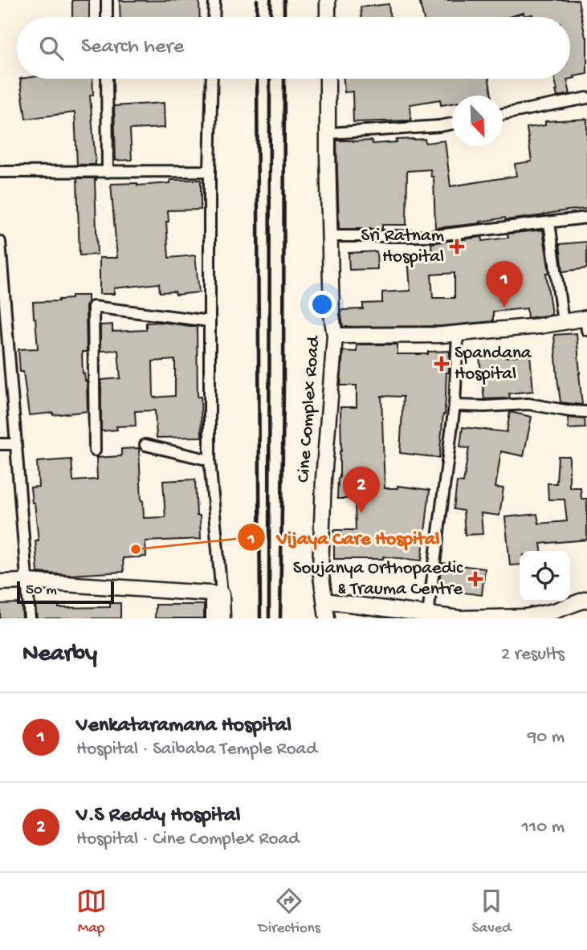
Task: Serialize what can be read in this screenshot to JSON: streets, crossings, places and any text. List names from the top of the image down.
{
  "streets": {
    "main road": ["Cine Complex Road"]
  },
  "places": {
    "health": ["Sri Ratnam Hospital", "Spandana Hospital", "Soujanya Orthopaedic & Trauma Centre"],
    "other": ["Vijaya Care Hospital"]
  },
  "scale_bar": "50 m",
  "north": "bottom right",
  "page": {
    "search": "Search here",
    "pins": ["1", "2"],
    "scale": "50 m",
    "heading": ["Nearby", "2 results"],
    "list": [
      {
        "mark": "1",
        "name": "Venkataramana Hospital",
        "note": "Hospital · Saibaba Temple Road",
        "value": "90 m"
      },
      {
        "mark": "2",
        "name": "V.S Reddy Hospital",
        "note": "Hospital · Cine Complex Road",
        "value": "110 m"
      }
    ],
    "nav": ["Map", "Directions", "Saved"]
  }
}
